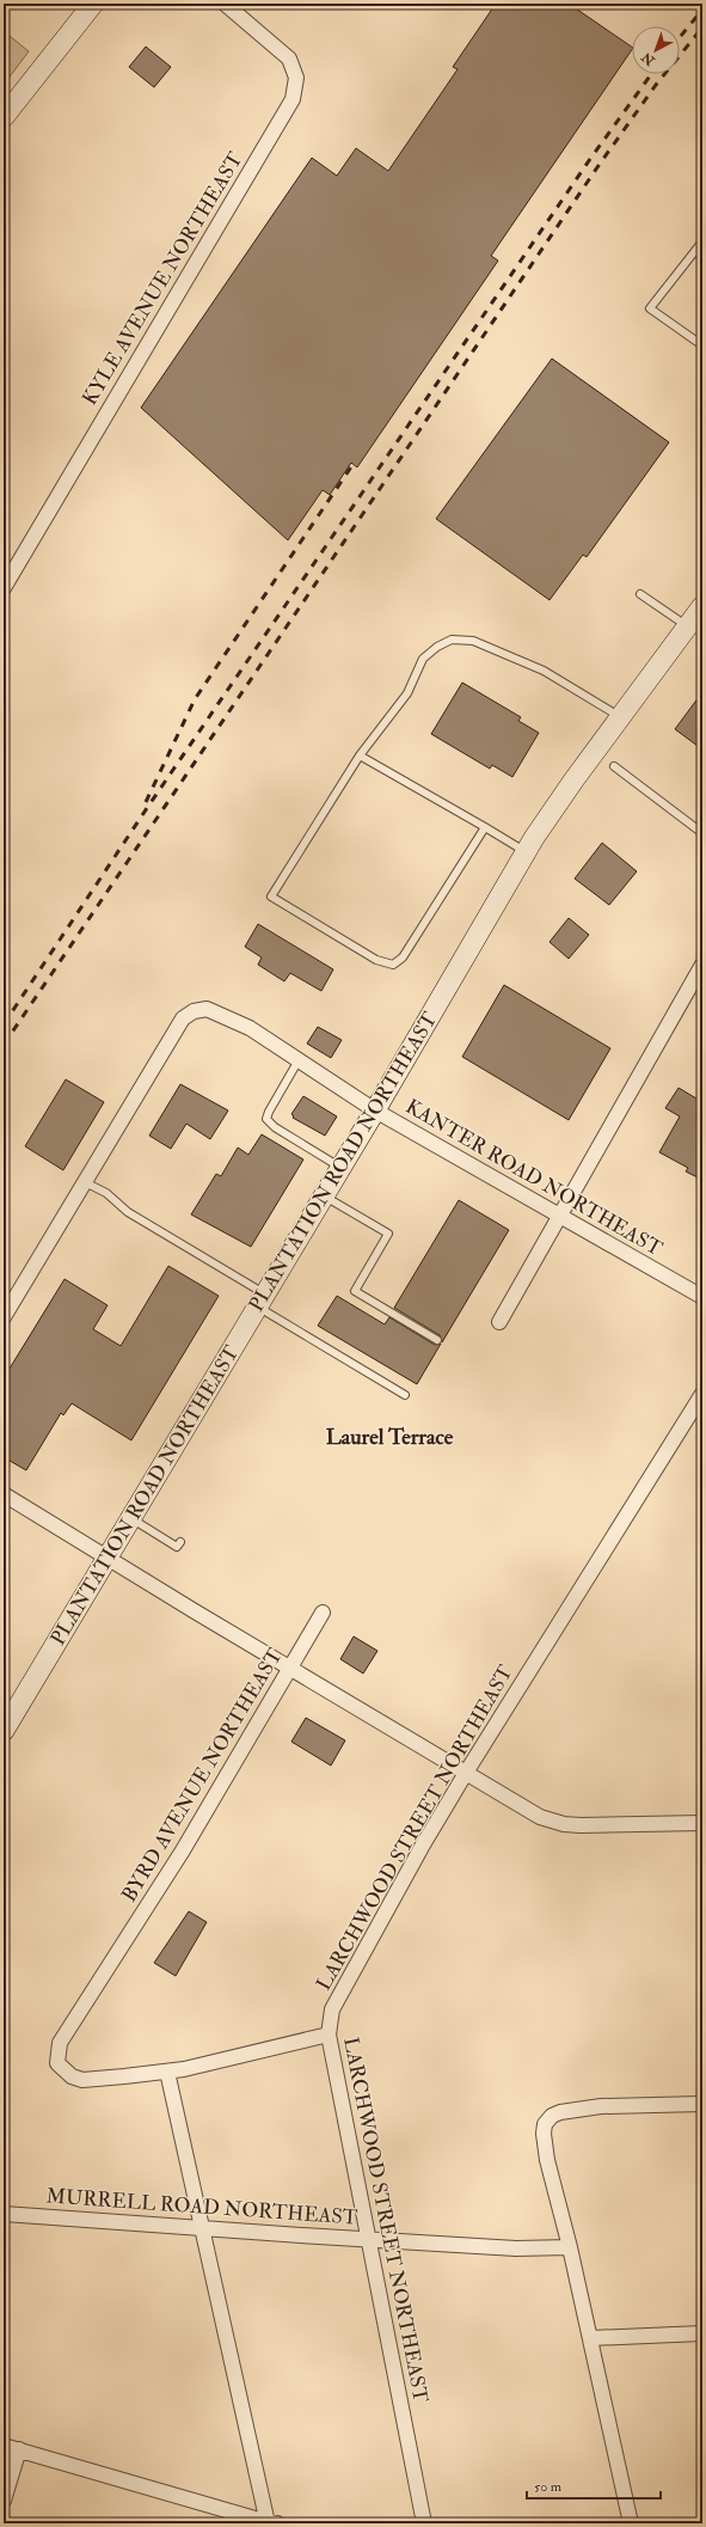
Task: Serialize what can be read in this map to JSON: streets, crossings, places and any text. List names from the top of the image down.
{
  "streets": {
    "street": [
      "KYLE AVENUE NORTHEAST",
      "PLANTATION ROAD NORTHEAST",
      "KANTER ROAD NORTHEAST",
      "BYRD AVENUE NORTHEAST",
      "LARCHWOOD STREET NORTHEAST",
      "MURRELL ROAD NORTHEAST"
    ]
  },
  "crossings": [
    ["PLANTATION ROAD NORTHEAST", "KANTER ROAD NORTHEAST"],
    ["LARCHWOOD STREET NORTHEAST", "MURRELL ROAD NORTHEAST"]
  ],
  "districts": ["Laurel Terrace"],
  "scale_bar": "50 m",
  "north": "bottom left"
}
